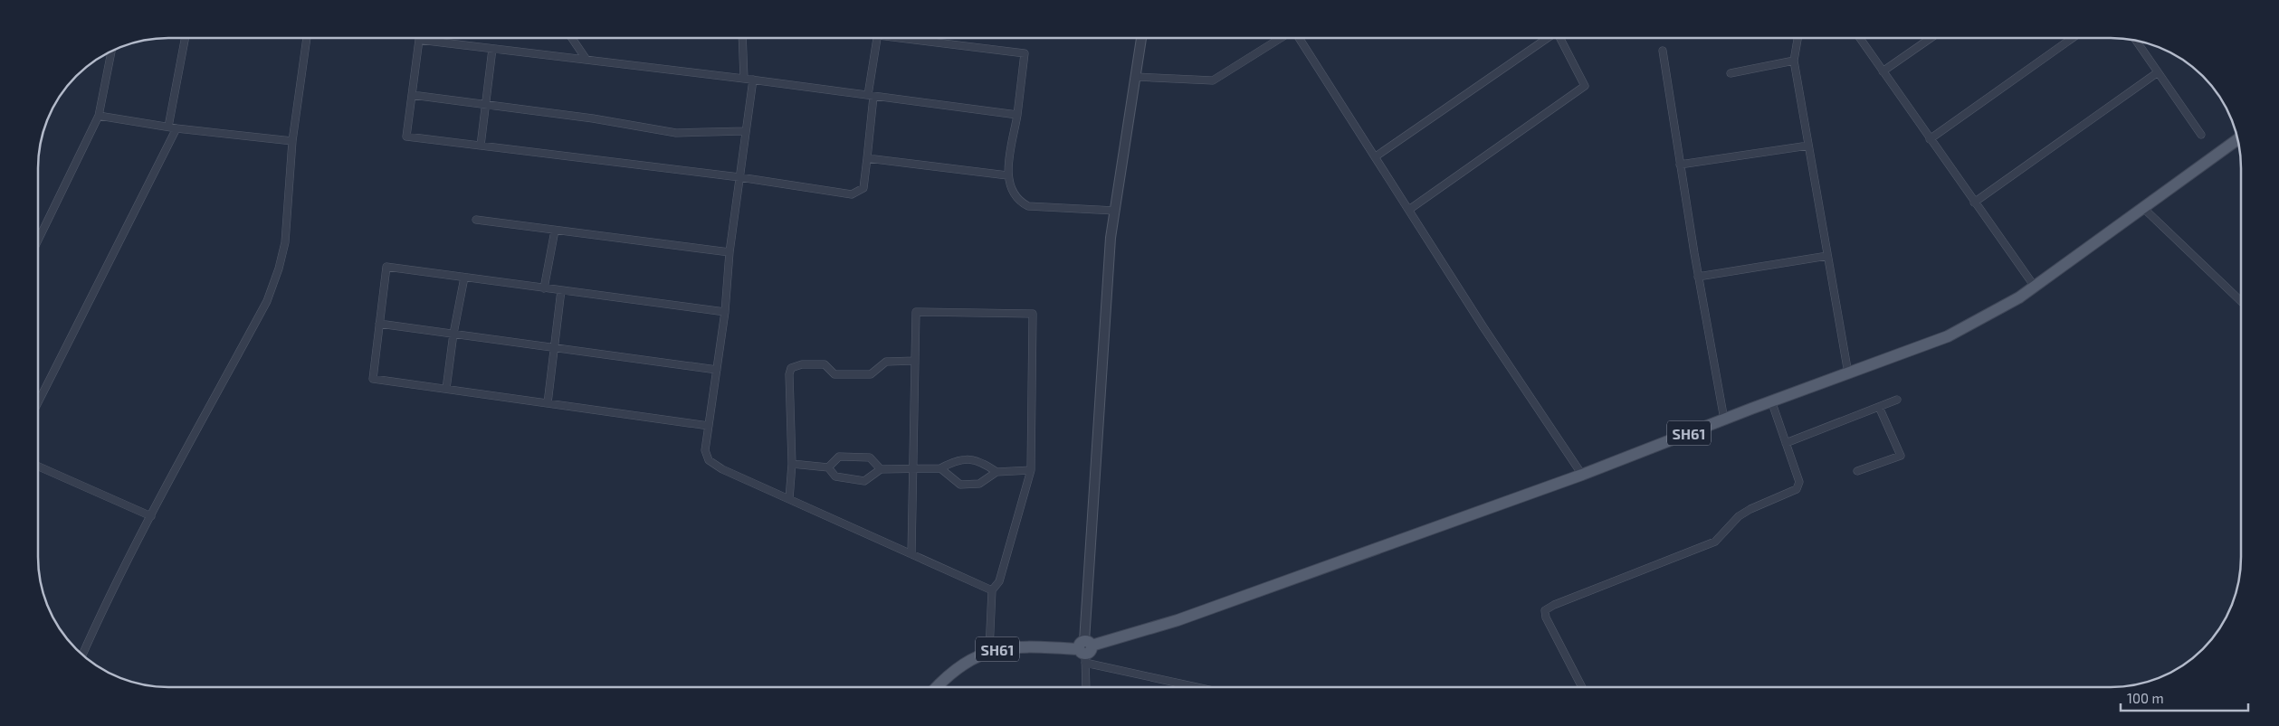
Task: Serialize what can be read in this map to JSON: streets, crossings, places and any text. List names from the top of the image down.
{
  "streets": {
    "main road": ["SH61"]
  },
  "scale_bar": "100 m"
}
